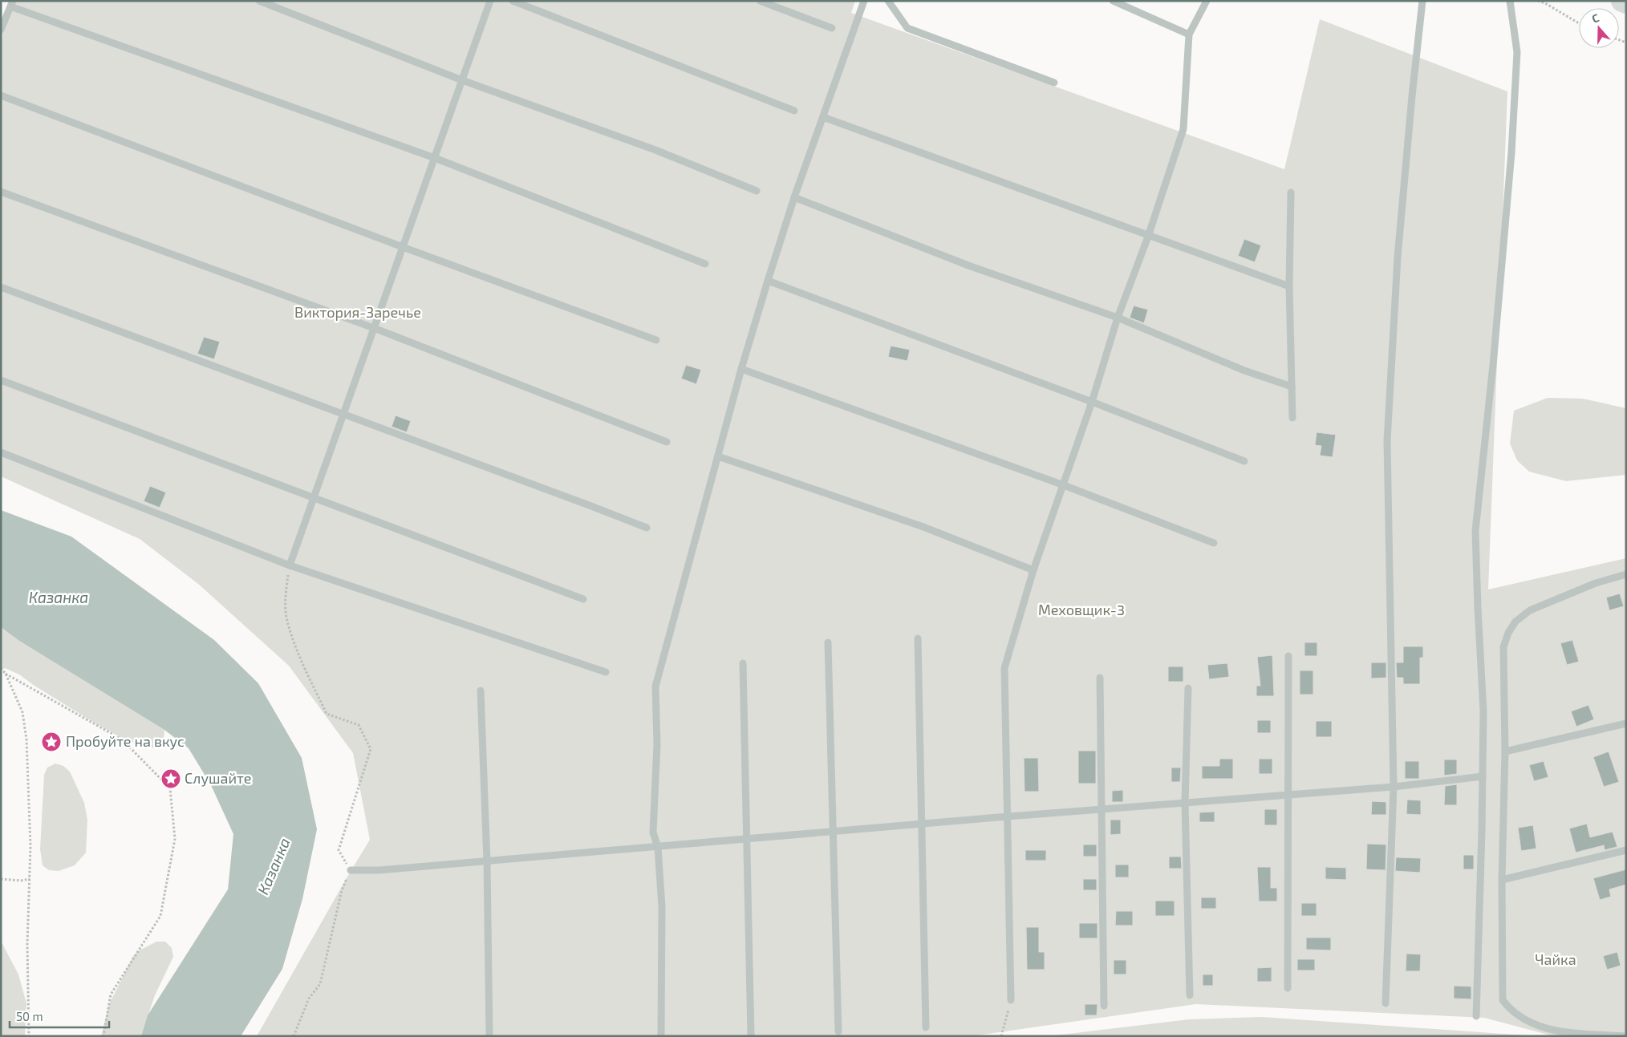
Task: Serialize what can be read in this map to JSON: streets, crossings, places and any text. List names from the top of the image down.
{
  "water": ["Казанка"],
  "parks": ["Виктория-Заречье", "Меховщик-3", "Чайка"],
  "places": {
    "place": ["Пробуйте на вкус", "Слушайте"]
  },
  "scale_bar": "50 m",
  "north": "top"
}
